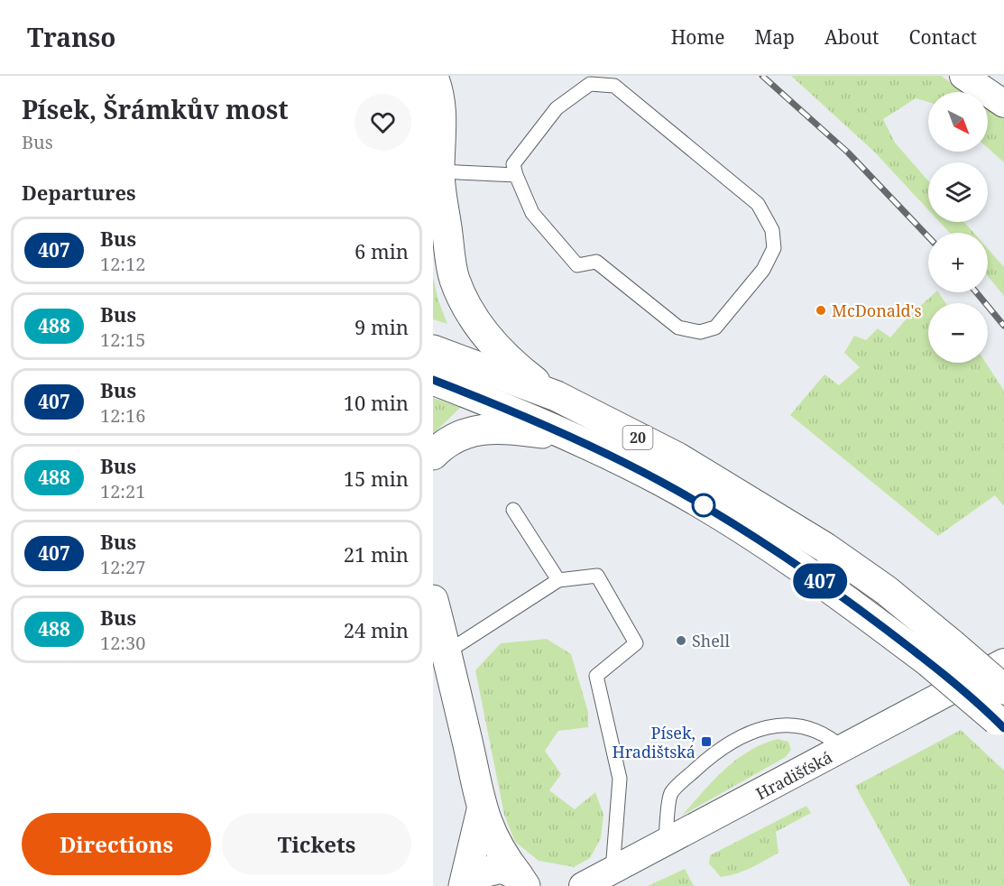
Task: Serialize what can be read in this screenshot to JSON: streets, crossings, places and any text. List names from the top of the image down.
{
  "streets": {
    "main road": ["20"],
    "street": ["Hradišťská"]
  },
  "places": {
    "other": ["McDonald's", "Shell"],
    "transit": ["Písek, Hradištská"]
  },
  "lines": ["bus line 407"],
  "north": "bottom right",
  "page": {
    "header": "Transo",
    "nav": [
      "Home",
      "Map",
      "About",
      "Contact"
    ],
    "heading": [
      ["Písek, Šrámkův most", "Bus"],
      "Departures"
    ],
    "on_map": "407",
    "map_buttons": ["+", "−"],
    "list": [
      {
        "mark": "407",
        "name": "Bus",
        "note": "12:12",
        "value": "6 min"
      },
      {
        "mark": "488",
        "name": "Bus",
        "note": "12:15",
        "value": "9 min"
      },
      {
        "mark": "407",
        "name": "Bus",
        "note": "12:16",
        "value": "10 min"
      },
      {
        "mark": "488",
        "name": "Bus",
        "note": "12:21",
        "value": "15 min"
      },
      {
        "mark": "407",
        "name": "Bus",
        "note": "12:27",
        "value": "21 min"
      },
      {
        "mark": "488",
        "name": "Bus",
        "note": "12:30",
        "value": "24 min"
      }
    ],
    "buttons": ["Directions", "Tickets"]
  }
}
